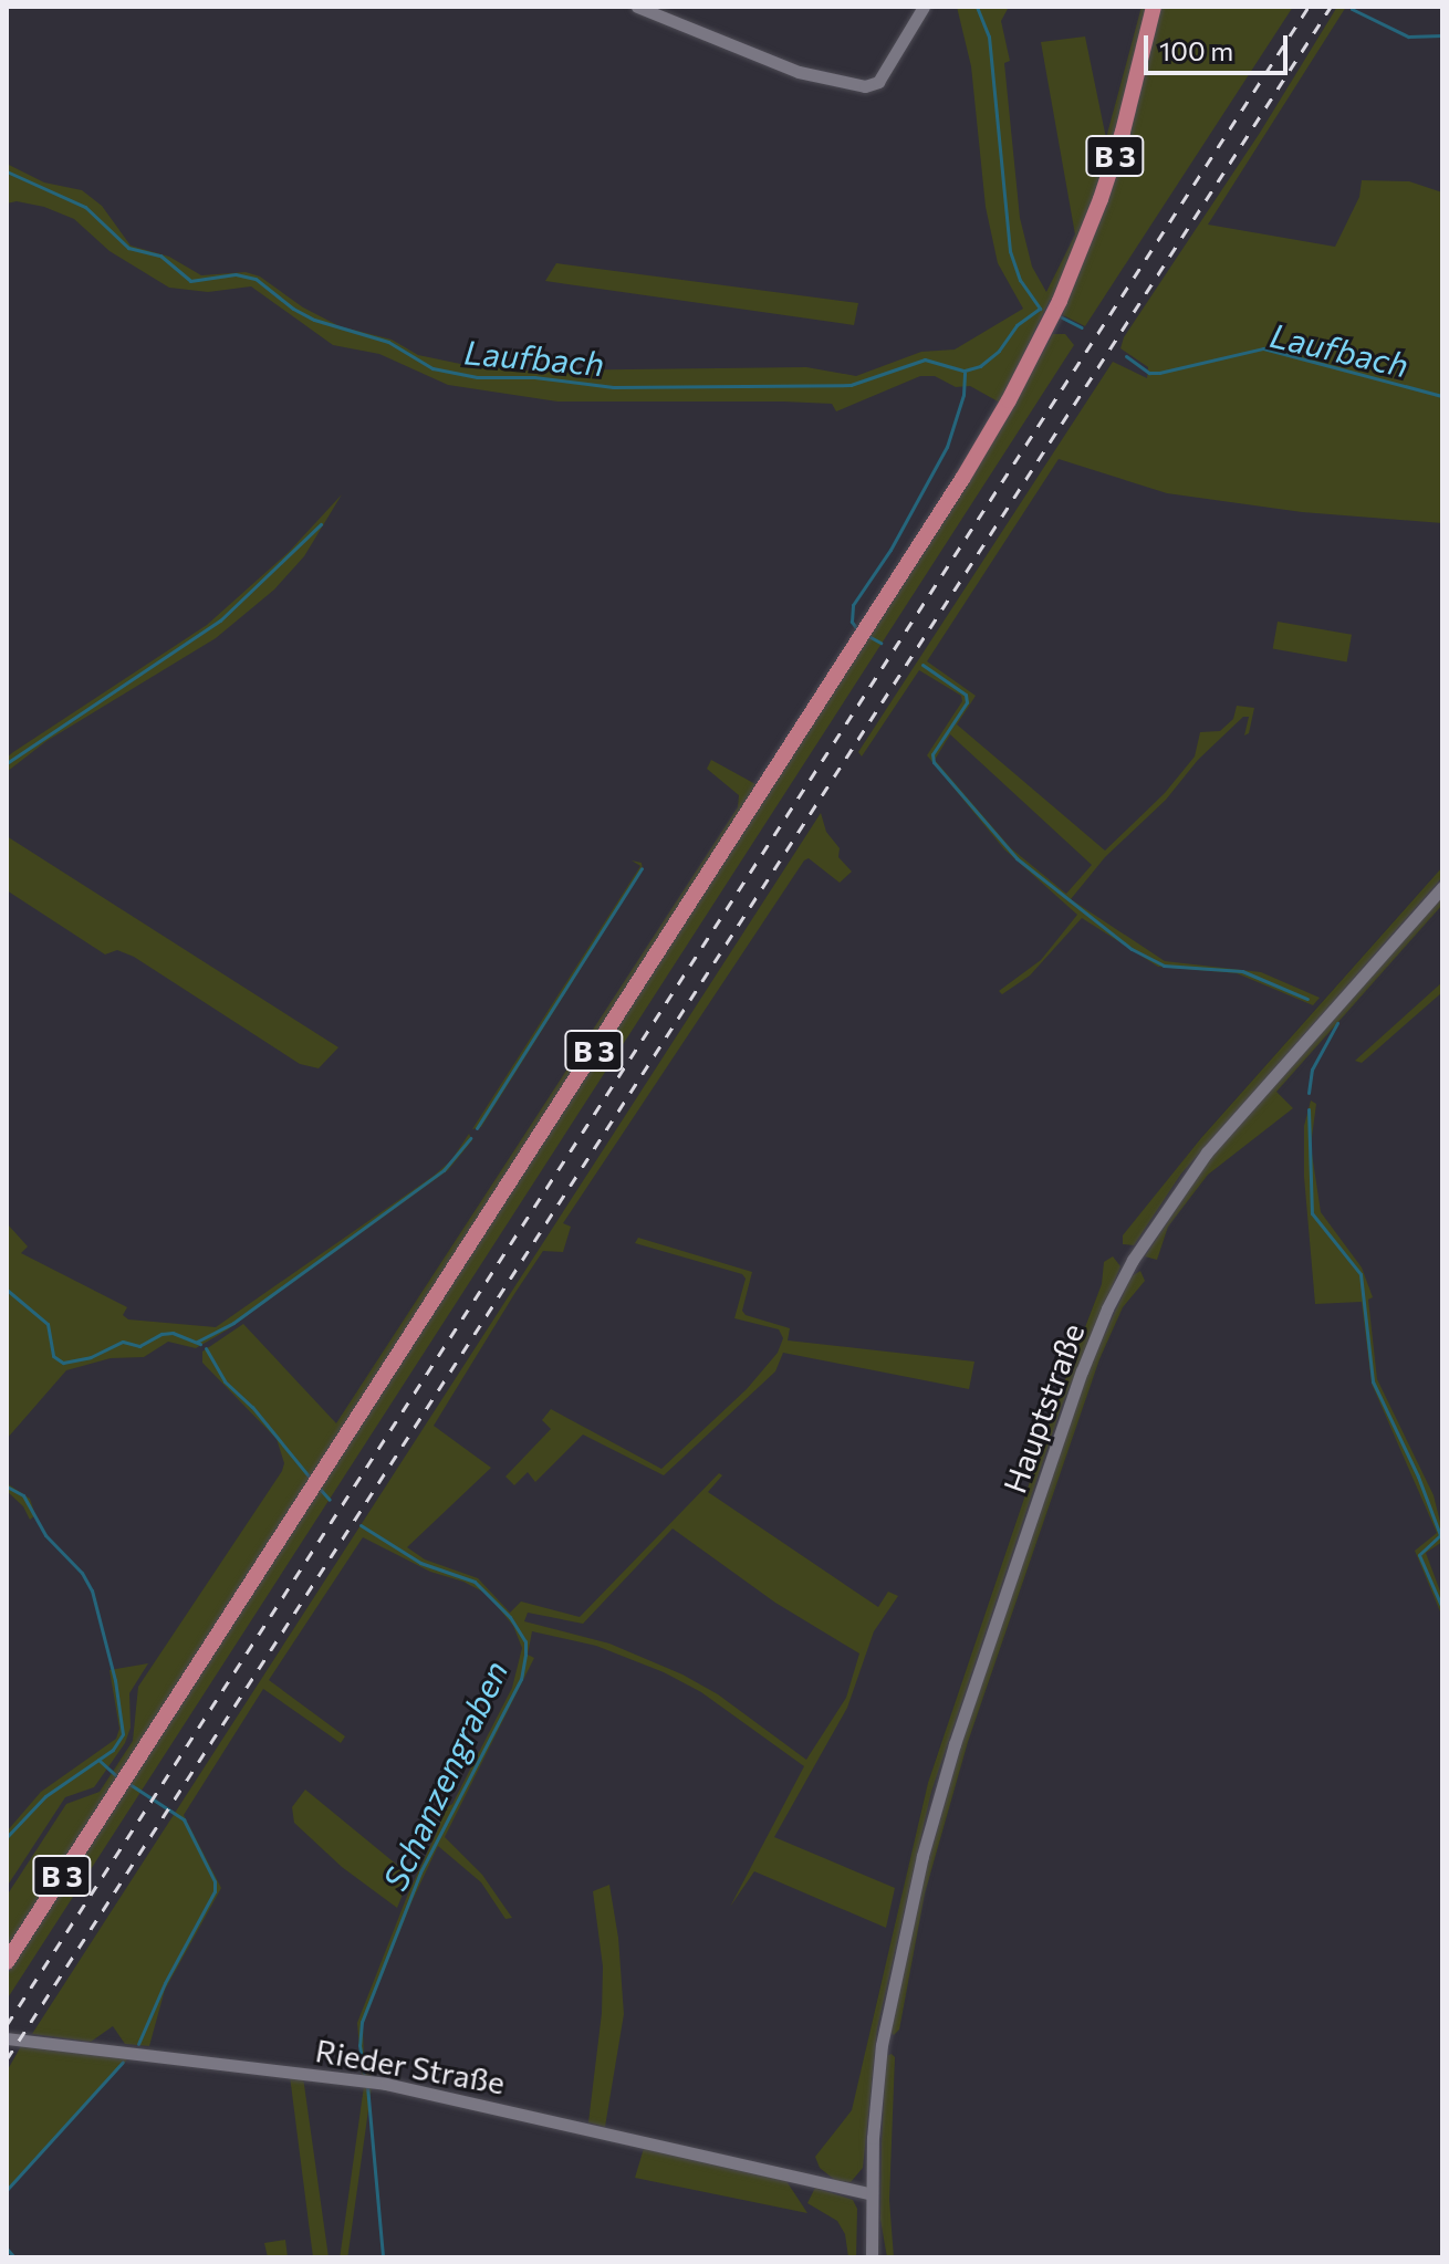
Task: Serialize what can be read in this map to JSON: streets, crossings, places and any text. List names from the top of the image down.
{
  "streets": {
    "main road": ["B 3"],
    "street": ["Hauptstraße", "Rieder Straße"]
  },
  "crossings": [
    ["Hauptstraße", "Rieder Straße"]
  ],
  "water": ["Laufbach", "Schanzengraben"],
  "scale_bar": "100 m"
}
